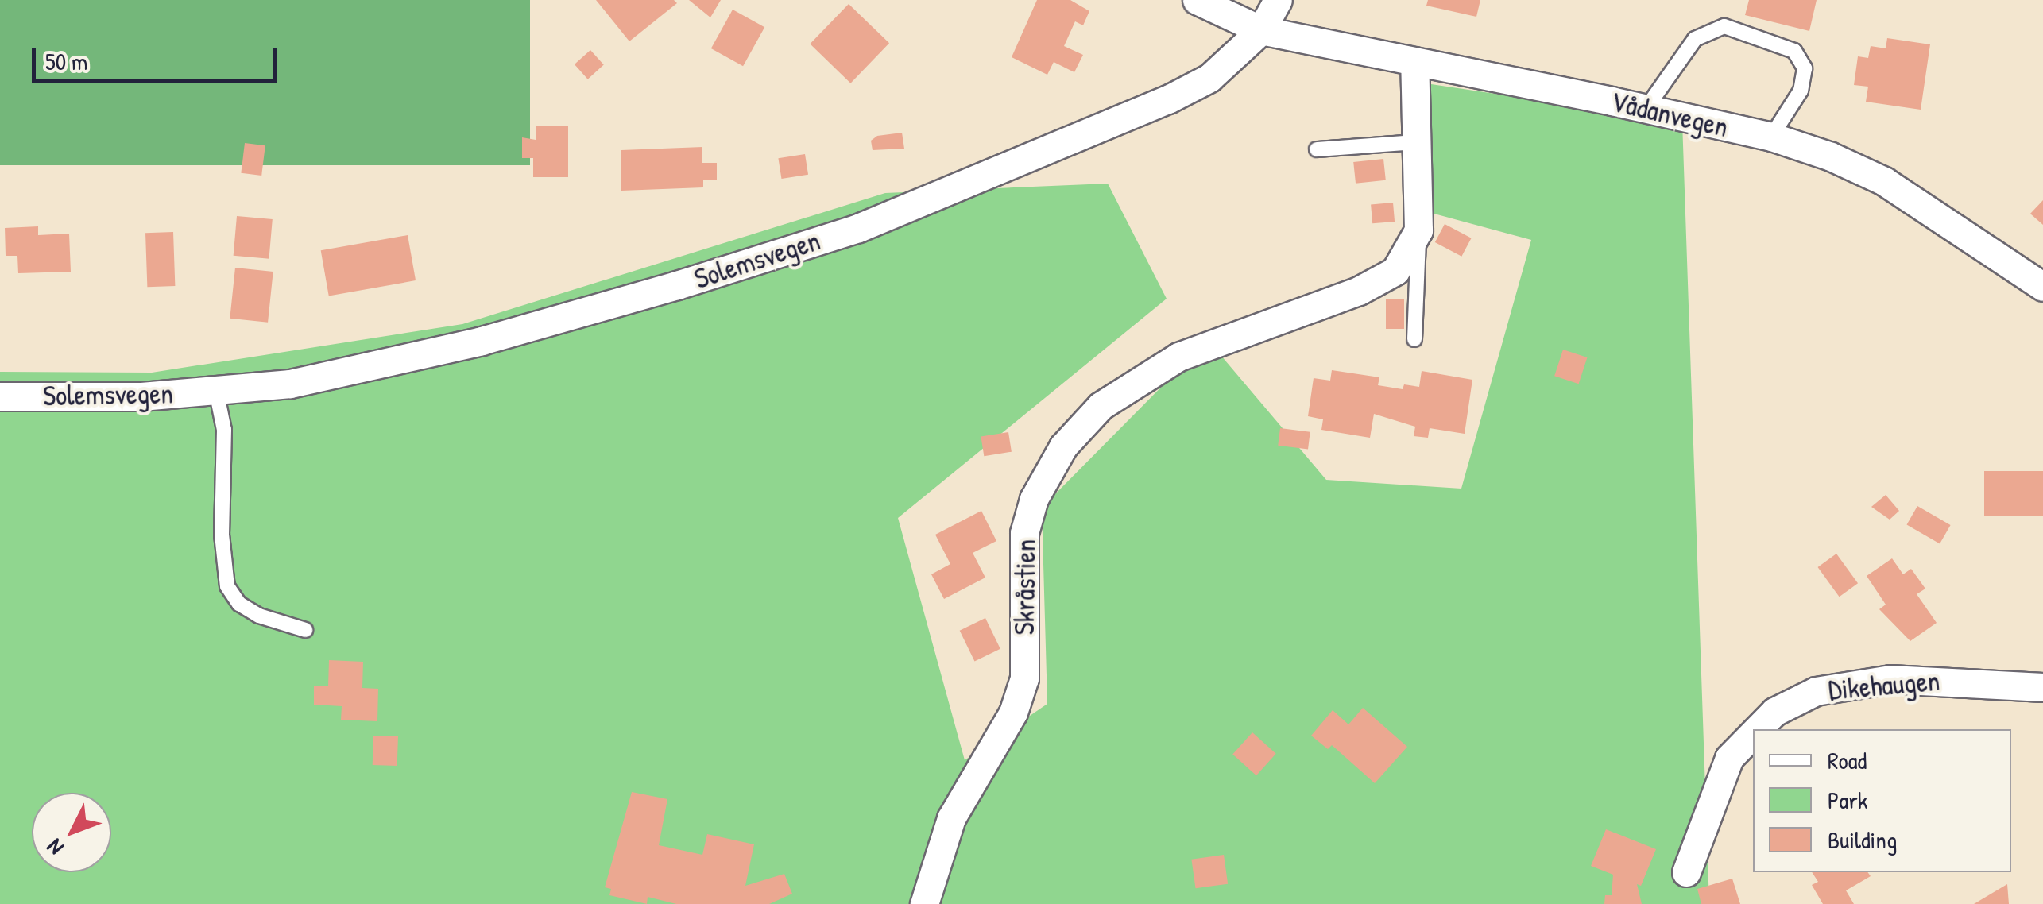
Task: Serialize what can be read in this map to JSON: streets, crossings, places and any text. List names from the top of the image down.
{
  "streets": {
    "street": [
      "Vådanvegen",
      "Solemsvegen",
      "Skråstien",
      "Dikehaugen"
    ]
  },
  "crossings": [
    ["Vådanvegen", "Solemsvegen"]
  ],
  "legend": ["Road", "Park", "Building"],
  "scale_bar": "50 m",
  "north": "bottom left"
}
